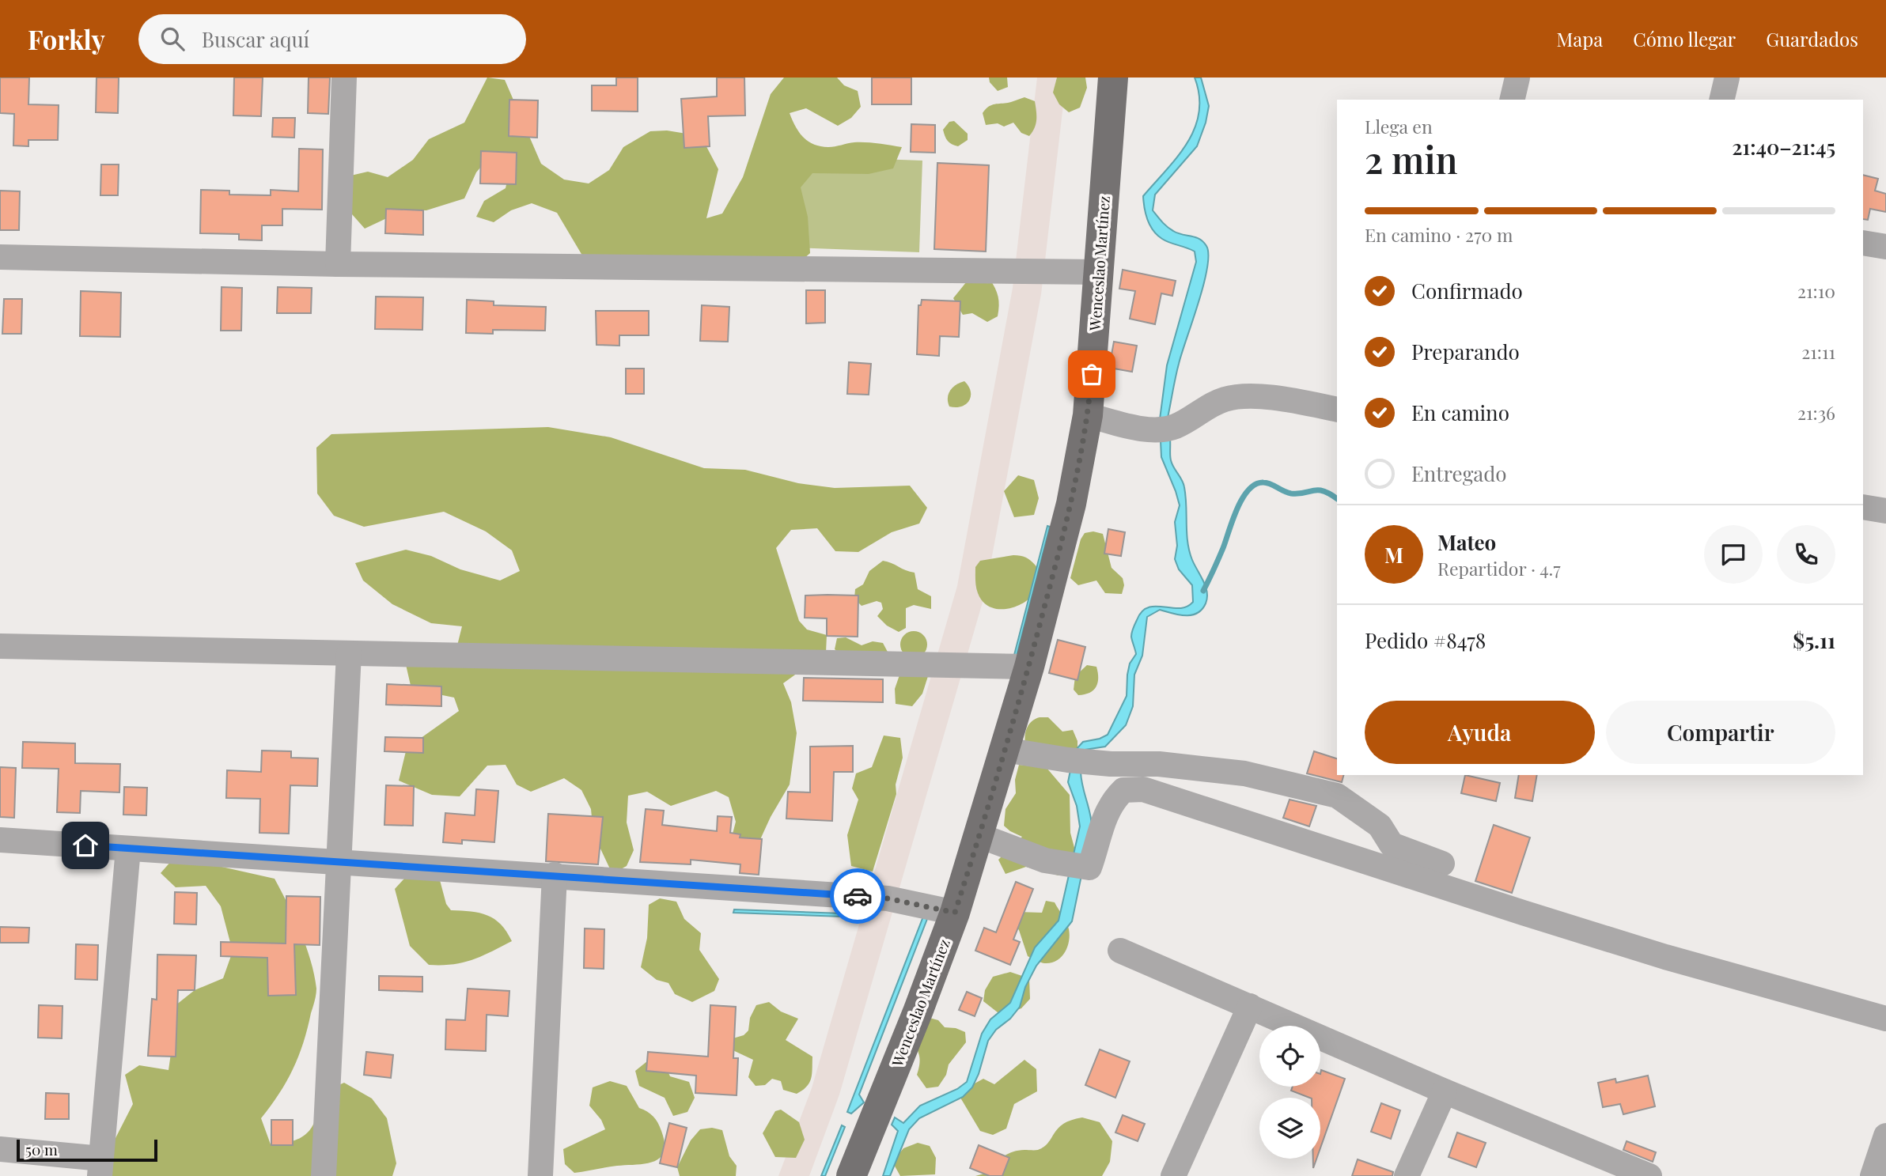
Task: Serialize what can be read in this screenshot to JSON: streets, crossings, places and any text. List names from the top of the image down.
{
  "streets": {
    "main road": ["Wenceslao Martínez"]
  },
  "scale_bar": "50 m",
  "page": {
    "header": "Forkly",
    "search": "Buscar aquí",
    "nav": ["Mapa", "Cómo llegar", "Guardados"],
    "heading": ["2 min", "Llega en", "21:40–21:45"],
    "panel": [
      "Mateo",
      "Repartidor · 4.7",
      "Pedido #8478",
      "$5.11"
    ],
    "bar": "En camino · 270 m",
    "list": [
      ["Confirmado", "21:10"],
      ["Preparando", "21:11"],
      ["En camino", "21:36"],
      "Entregado"
    ],
    "round": "M",
    "buttons": ["Ayuda", "Compartir"],
    "scale": "50 m"
  }
}
